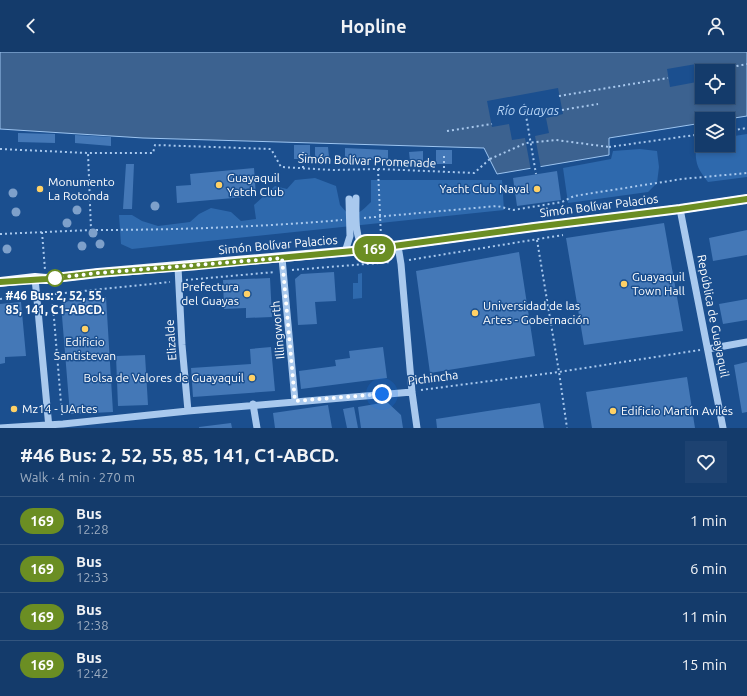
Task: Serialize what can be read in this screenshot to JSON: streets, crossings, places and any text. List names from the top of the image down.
{
  "streets": {
    "main road": ["Simón Bolívar Palacios"],
    "street": [
      "República de Guayaquil",
      "Illingworth",
      "Elizalde",
      "Pichincha"
    ],
    "path": ["Simón Bolívar Promenade"]
  },
  "crossings": [
    ["Simón Bolívar Palacios", "República de Guayaquil"],
    ["Simón Bolívar Palacios", "Illingworth"],
    ["Simón Bolívar Palacios", "Elizalde"],
    ["República de Guayaquil", "Pichincha"],
    ["Illingworth", "Pichincha"],
    ["Elizalde", "Pichincha"]
  ],
  "water": ["Río Guayas"],
  "places": [
    "Guayaquil Yatch Club",
    "Monumento La Rotonda",
    "Yacht Club Naval",
    "#46 Bus: 2, 52, 55, 85, 141, C1-ABCD.",
    "Guayaquil Town Hall",
    "Prefectura del Guayas",
    "Universidad de las Artes - Gobernación",
    "Edificio Santistevan",
    "Bolsa de Valores de Guayaquil",
    "Mz14 - UArtes",
    "Edificio Martín Avilés"
  ],
  "lines": ["bus line 169"],
  "page": {
    "header": "Hopline",
    "on_map": "169",
    "heading": ["#46 Bus: 2, 52, 55, 85, 141, C1-ABCD.", "Walk · 4 min · 270 m"],
    "list": [
      {
        "mark": "169",
        "name": "Bus",
        "note": "12:28",
        "value": "1 min"
      },
      {
        "mark": "169",
        "name": "Bus",
        "note": "12:33",
        "value": "6 min"
      },
      {
        "mark": "169",
        "name": "Bus",
        "note": "12:38",
        "value": "11 min"
      },
      {
        "mark": "169",
        "name": "Bus",
        "note": "12:42",
        "value": "15 min"
      }
    ]
  }
}
